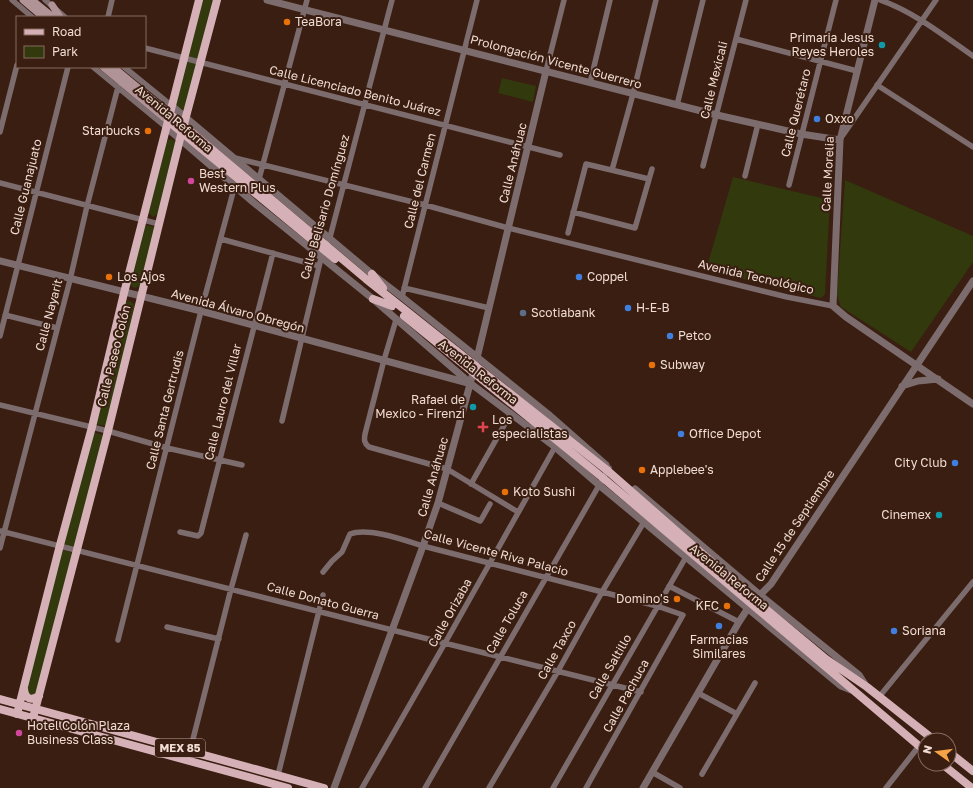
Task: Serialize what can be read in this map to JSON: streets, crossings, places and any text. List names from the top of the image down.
{
  "streets": {
    "main road": ["Avenida Reforma", "Calle Paseo Colón", "MEX 85"],
    "street": [
      "Prolongación Vicente Guerrero",
      "Calle Mexicali",
      "Calle Licenciado Benito Juárez",
      "Calle Querétaro",
      "Calle Anáhuac",
      "Calle Morelia",
      "Calle del Carmen",
      "Calle Guanajuato",
      "Calle Belisario Domínguez",
      "Avenida Tecnológico",
      "Avenida Álvaro Obregón",
      "Calle Nayarit",
      "Calle Lauro del Villar",
      "Calle Santa Gertrudis",
      "Calle 15 de Septiembre",
      "Calle Vicente Riva Palacio",
      "Calle Donato Guerra",
      "Calle Orizaba",
      "Calle Toluca",
      "Calle Taxco",
      "Calle Saltillo",
      "Calle Pachuca"
    ]
  },
  "crossings": [
    ["Prolongación Vicente Guerrero", "Calle Mexicali"],
    ["Prolongación Vicente Guerrero", "Calle Querétaro"],
    ["Prolongación Vicente Guerrero", "Calle Anáhuac"],
    ["Prolongación Vicente Guerrero", "Calle Morelia"],
    ["Prolongación Vicente Guerrero", "Calle del Carmen"],
    ["Prolongación Vicente Guerrero", "Calle Belisario Domínguez"],
    ["Calle Licenciado Benito Juárez", "Calle Anáhuac"],
    ["Calle Licenciado Benito Juárez", "Calle del Carmen"],
    ["Calle Licenciado Benito Juárez", "Calle Belisario Domínguez"],
    ["Calle Licenciado Benito Juárez", "Calle Paseo Colón"],
    ["Avenida Reforma", "Calle Anáhuac"],
    ["Avenida Reforma", "Calle del Carmen"],
    ["Avenida Reforma", "Calle Belisario Domínguez"],
    ["Avenida Reforma", "Avenida Tecnológico"],
    ["Avenida Reforma", "Avenida Álvaro Obregón"],
    ["Avenida Reforma", "Calle Nayarit"],
    ["Avenida Reforma", "Calle Paseo Colón"],
    ["Avenida Reforma", "Calle Santa Gertrudis"],
    ["Avenida Reforma", "Calle 15 de Septiembre"],
    ["Avenida Reforma", "Calle Orizaba"],
    ["Avenida Reforma", "Calle Toluca"],
    ["Avenida Reforma", "Calle Taxco"],
    ["Avenida Reforma", "Calle Saltillo"],
    ["Calle Anáhuac", "Avenida Tecnológico"],
    ["Calle Anáhuac", "Avenida Álvaro Obregón"],
    ["Calle Anáhuac", "Calle Vicente Riva Palacio"],
    ["Calle Anáhuac", "Calle Donato Guerra"],
    ["Calle Morelia", "Avenida Tecnológico"],
    ["Calle del Carmen", "Avenida Tecnológico"],
    ["Calle Guanajuato", "Avenida Álvaro Obregón"],
    ["Calle Belisario Domínguez", "Avenida Tecnológico"],
    ["Calle Belisario Domínguez", "Avenida Álvaro Obregón"],
    ["Avenida Tecnológico", "Calle 15 de Septiembre"],
    ["Avenida Álvaro Obregón", "Calle Nayarit"],
    ["Avenida Álvaro Obregón", "Calle Paseo Colón"],
    ["Avenida Álvaro Obregón", "Calle Lauro del Villar"],
    ["Avenida Álvaro Obregón", "Calle Santa Gertrudis"],
    ["Calle Nayarit", "Calle Donato Guerra"],
    ["Calle Paseo Colón", "Calle Donato Guerra"],
    ["Calle Paseo Colón", "MEX 85"],
    ["Calle Santa Gertrudis", "Calle Donato Guerra"],
    ["Calle Vicente Riva Palacio", "Calle Orizaba"],
    ["Calle Vicente Riva Palacio", "Calle Toluca"],
    ["Calle Vicente Riva Palacio", "Calle Taxco"],
    ["Calle Vicente Riva Palacio", "Calle Saltillo"],
    ["Calle Vicente Riva Palacio", "Calle Pachuca"],
    ["Calle Donato Guerra", "Calle Orizaba"],
    ["Calle Donato Guerra", "Calle Toluca"],
    ["Calle Donato Guerra", "Calle Taxco"],
    ["Calle Donato Guerra", "Calle Saltillo"],
    ["Calle Donato Guerra", "Calle Pachuca"]
  ],
  "places": {
    "other": [
      "TeaBora",
      "Primaria Jesus Reyes Heroles",
      "Oxxo",
      "Starbucks",
      "Best Western Plus",
      "Los Ajos",
      "Coppel",
      "H-E-B",
      "Scotiabank",
      "Petco",
      "Subway",
      "Rafael de Mexico - Firenzi",
      "Office Depot",
      "City Club",
      "Applebee's",
      "Koto Sushi",
      "Cinemex",
      "Domino's",
      "KFC",
      "Farmacias Similares",
      "Soriana",
      "Hotel Colón Plaza Business Class"
    ],
    "health": ["Los especialistas"]
  },
  "legend": ["Road", "Park"],
  "north": "left"
}
